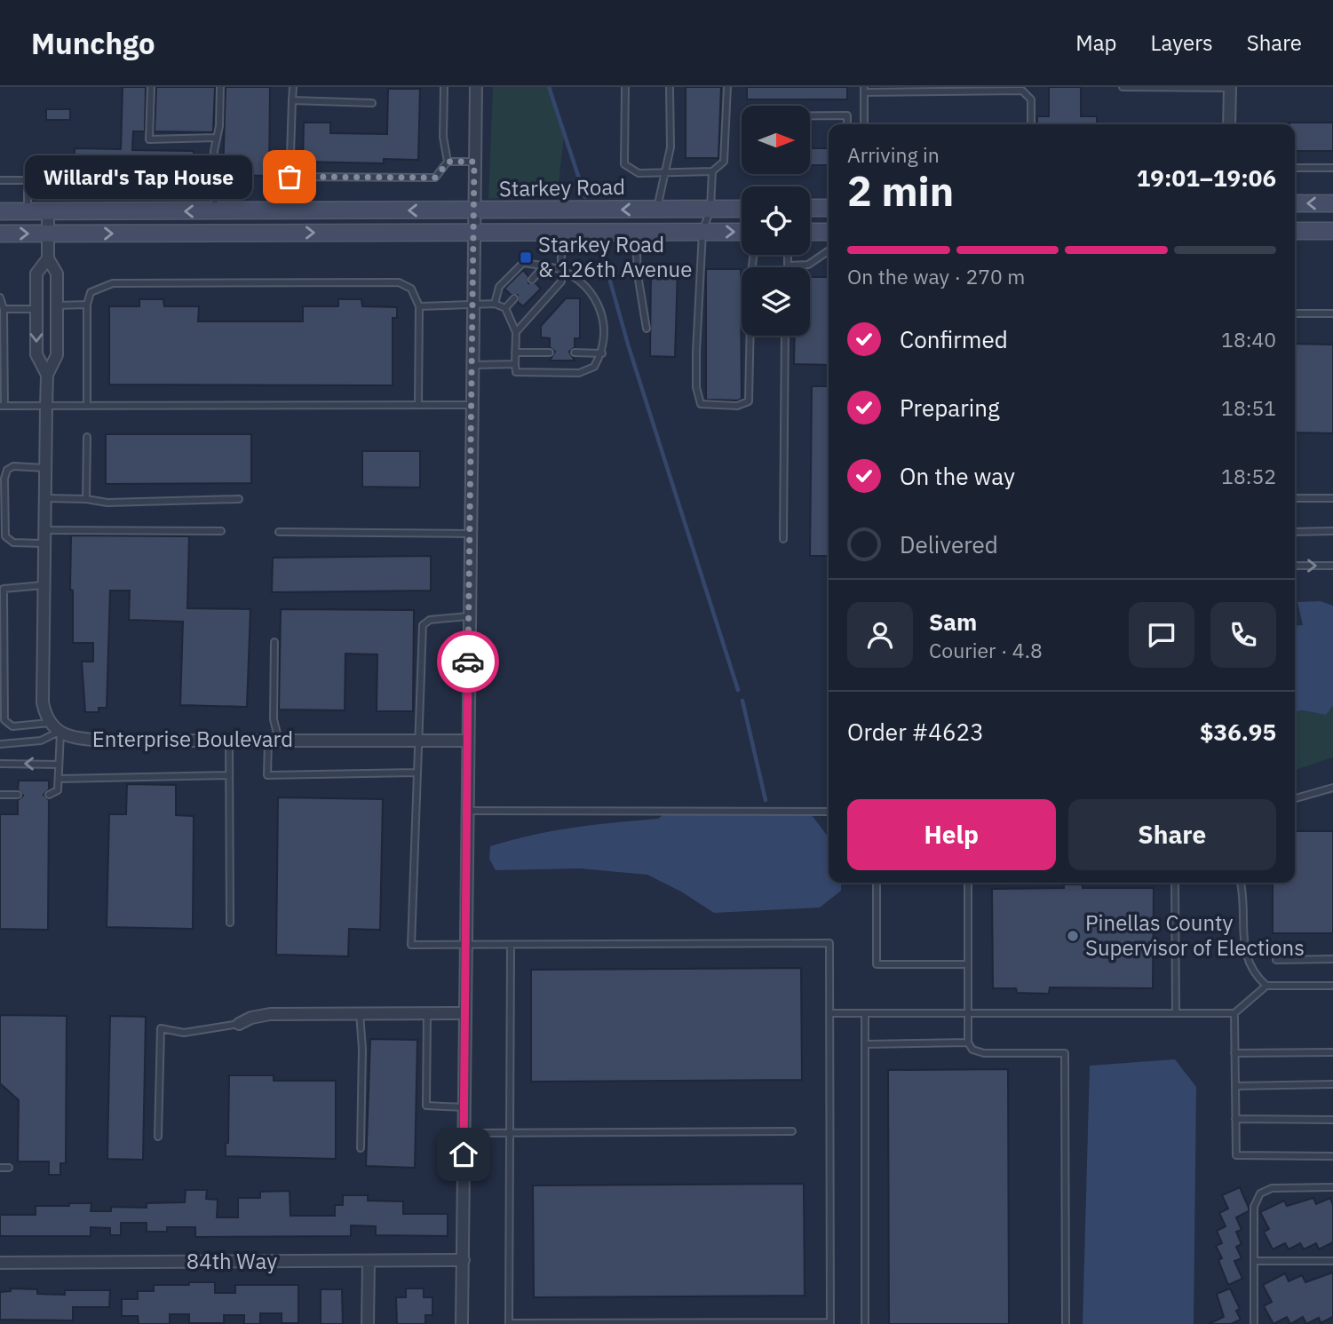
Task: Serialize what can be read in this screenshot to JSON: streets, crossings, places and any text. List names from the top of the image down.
{
  "streets": {
    "main road": ["Starkey Road"],
    "street": ["Enterprise Boulevard", "84th Way"]
  },
  "places": {
    "other": ["Willard's Tap House", "Pinellas County Supervisor of Elections"],
    "transit": ["Starkey Road & 126th Avenue"]
  },
  "north": "right",
  "page": {
    "header": "Munchgo",
    "nav": ["Map", "Layers", "Share"],
    "heading": ["2 min", "Arriving in", "19:01–19:06"],
    "panel": [
      "Sam",
      "Courier · 4.8",
      "Order #4623",
      "$36.95"
    ],
    "bubble": "Willard's Tap House",
    "bar": "On the way · 270 m",
    "list": [
      ["Confirmed", "18:40"],
      ["Preparing", "18:51"],
      ["On the way", "18:52"],
      "Delivered"
    ],
    "buttons": ["Help", "Share"]
  }
}
